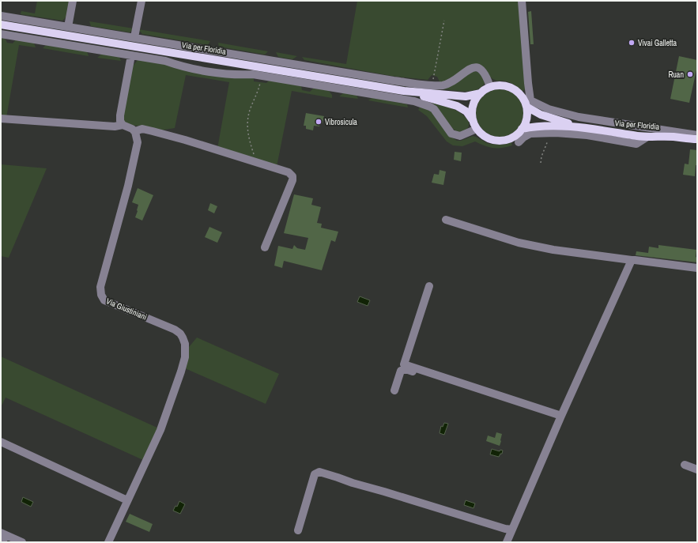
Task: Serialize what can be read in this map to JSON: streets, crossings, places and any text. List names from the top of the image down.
{
  "streets": {
    "main road": ["Via per Floridia"],
    "street": ["Via Giustiniani"]
  },
  "places": ["Vivai Galletta", "Ruan", "Vibrosicula"]
}
